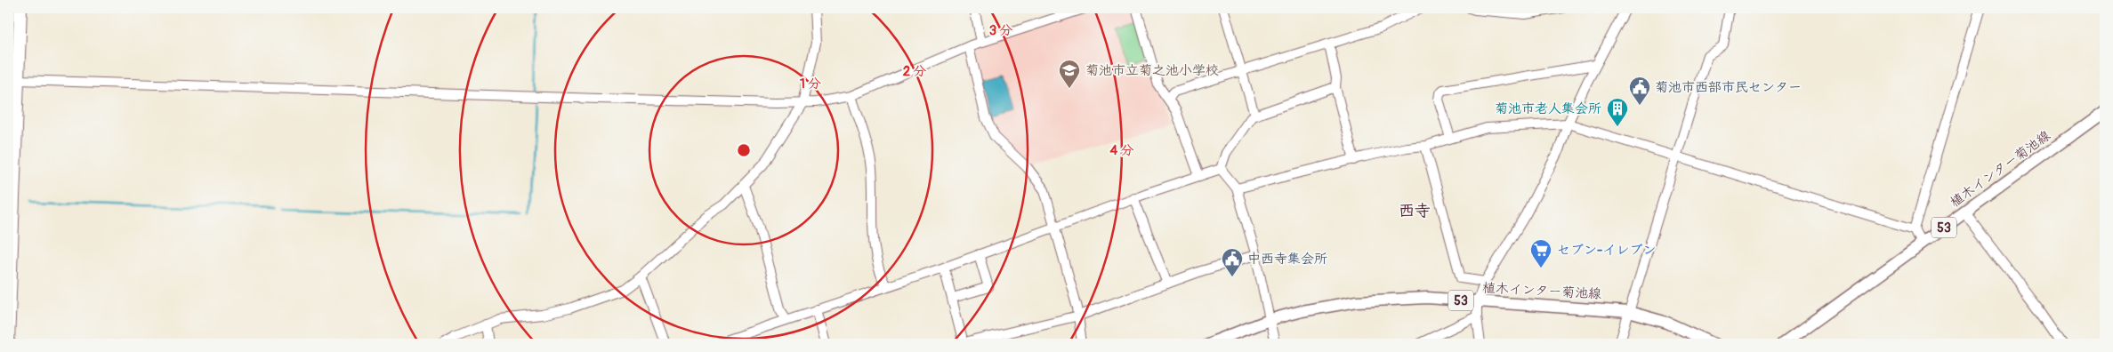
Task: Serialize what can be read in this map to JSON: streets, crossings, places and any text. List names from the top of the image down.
{
  "streets": {
    "main road": ["植木インター菊池線", "53"]
  },
  "districts": ["西寺"],
  "places": {
    "school or university": ["菊池市立菊之池小学校"],
    "public building": ["菊池市西部市民センター", "中西寺集会所"],
    "building": ["菊池市老人集会所"],
    "supermarket": ["セブン-イレブン"]
  },
  "rings": [
    "3 分",
    "2 分",
    "1 分",
    "4 分"
  ]
}
